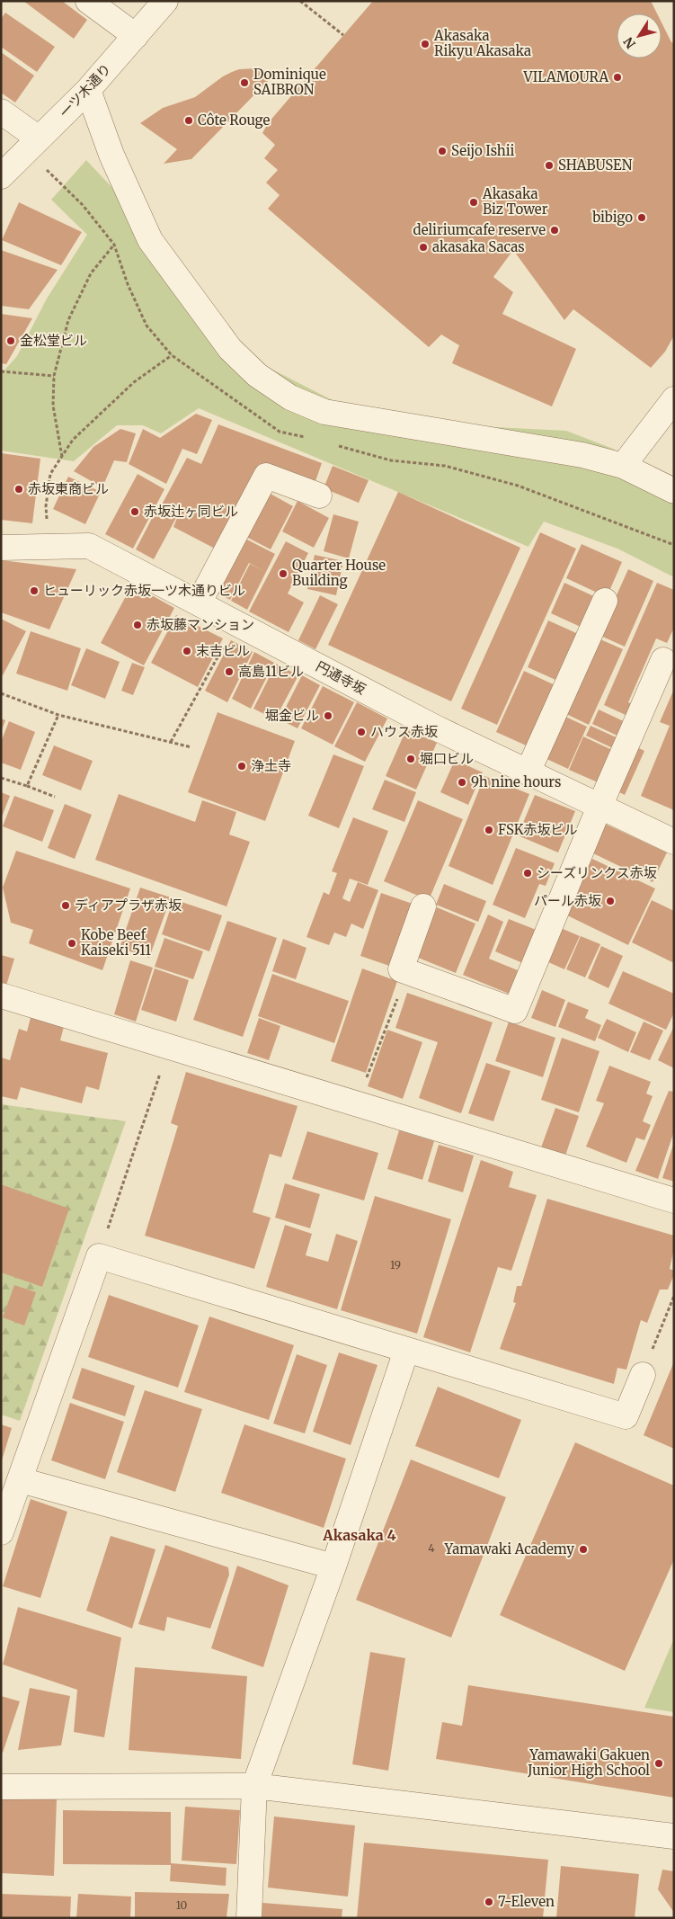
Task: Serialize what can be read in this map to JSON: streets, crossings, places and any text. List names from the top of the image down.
{
  "streets": {
    "street": ["一ツ木通り", "円通寺坂"]
  },
  "districts": ["Akasaka 4"],
  "places": [
    "Akasaka Rikyu Akasaka",
    "VILAMOURA",
    "Dominique SAIBRON",
    "Côte Rouge",
    "Seijo Ishii",
    "SHABUSEN",
    "Akasaka Biz Tower",
    "bibigo",
    "deliriumcafe reserve",
    "akasaka Sacas",
    "金松堂ビル",
    "赤坂東商ビル",
    "赤坂辻ヶ同ビル",
    "Quarter House Building",
    "ヒューリック赤坂一ツ木通りビル",
    "赤坂藤マンション",
    "末吉ビル",
    "高島11ビル",
    "堀金ビル",
    "ハウス赤坂",
    "堀口ビル",
    "浄土寺",
    "9h nine hours",
    "FSK赤坂ビル",
    "シーズリンクス赤坂",
    "パール赤坂",
    "ディアプラザ赤坂",
    "Kobe Beef Kaiseki 511",
    "Yamawaki Academy",
    "Yamawaki Gakuen Junior High School",
    "7-Eleven"
  ],
  "house_numbers": ["19", "4", "10"],
  "north": "bottom left"
}
